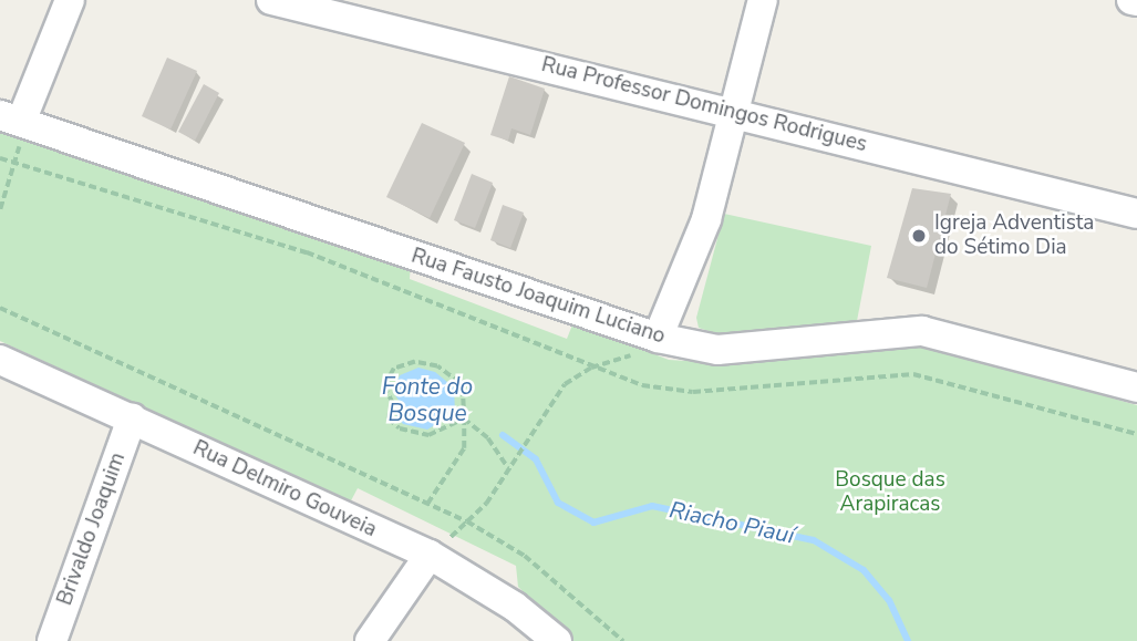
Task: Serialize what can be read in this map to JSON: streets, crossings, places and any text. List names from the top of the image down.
{
  "streets": {
    "street": [
      "Rua Professor Domingos Rodrigues",
      "Rua Fausto Joaquim Luciano",
      "Rua Delmiro Gouveia",
      "Brivaldo Joaquim"
    ]
  },
  "crossings": [
    ["Rua Delmiro Gouveia", "Brivaldo Joaquim"]
  ],
  "water": ["Fonte do Bosque", "Riacho Piauí"],
  "parks": ["Bosque das Arapiracas"],
  "places": ["Igreja Adventista do Sétimo Dia"]
}
